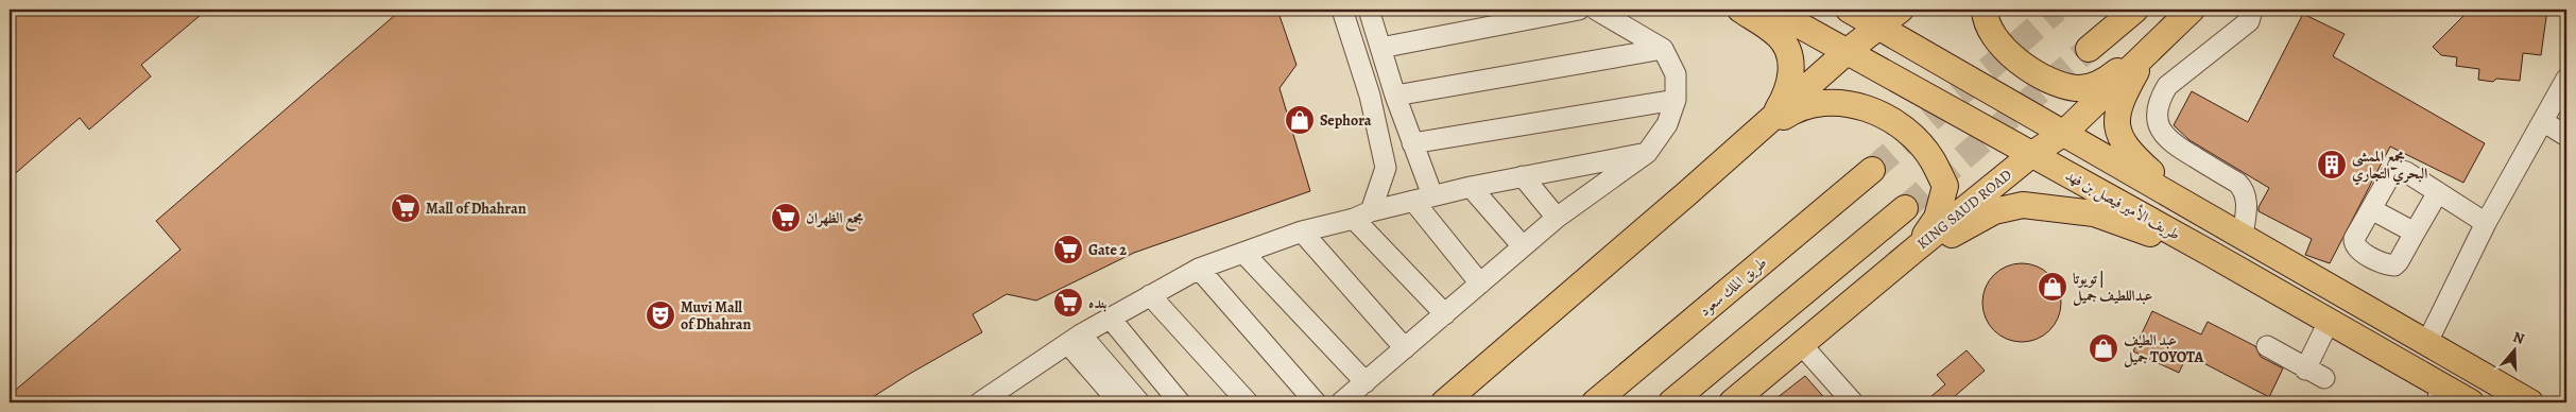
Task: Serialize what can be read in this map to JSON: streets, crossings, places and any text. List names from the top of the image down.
{
  "streets": {
    "main road": ["طريف الأمير فيصل بن فهد", "KING SAUD ROAD", "طريق الملك سعود"]
  },
  "crossings": [
    ["طريف الأمير فيصل بن فهد", "KING SAUD ROAD"]
  ],
  "places": {
    "shop": ["Sephora", "تويوتا | عبداللطيف جميل", "عبد الطيف جميل TOYOTA"],
    "building": ["مجمع الممشى البحري التجاري"],
    "supermarket": [
      "Mall of Dhahran",
      "مجمع الظهران",
      "Gate 2",
      "بنده"
    ],
    "theatre": ["Muvi Mall of Dhahran"]
  },
  "north": "top"
}
